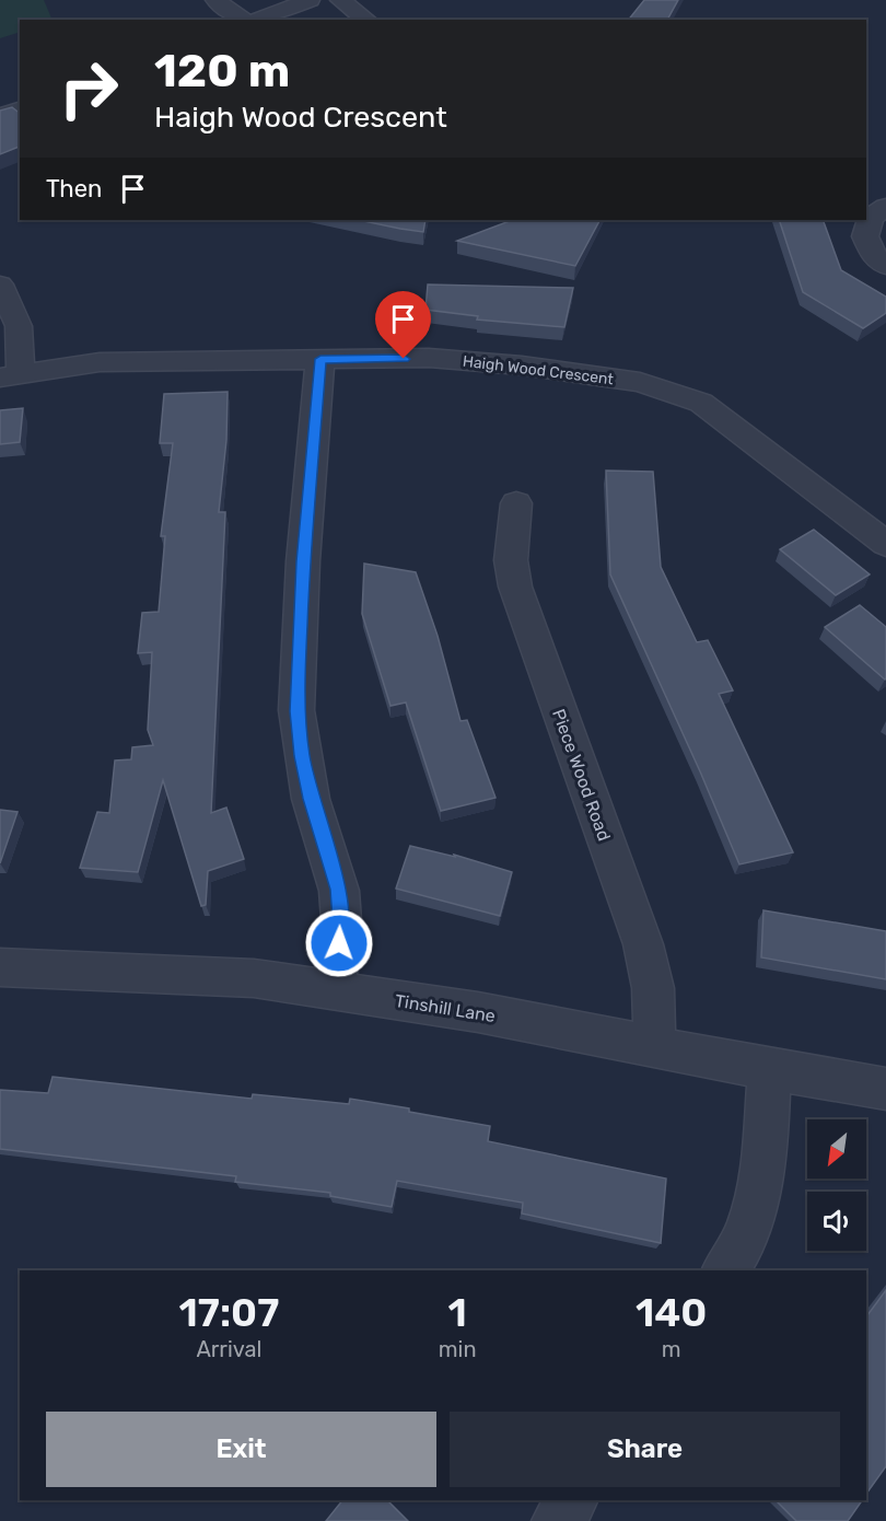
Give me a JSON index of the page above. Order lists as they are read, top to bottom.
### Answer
{
  "streets": {
    "street": ["Haigh Wood Crescent", "Piece Wood Road", "Tinshill Lane"]
  },
  "crossings": [
    ["Piece Wood Road", "Tinshill Lane"]
  ],
  "north": "bottom left",
  "page": {
    "turn": ["120 m", "Haigh Wood Crescent"],
    "then": "Then",
    "eta": [
      "17:07",
      "Arrival",
      "1",
      "min",
      "140",
      "m"
    ],
    "buttons": ["Exit", "Share"]
  }
}
